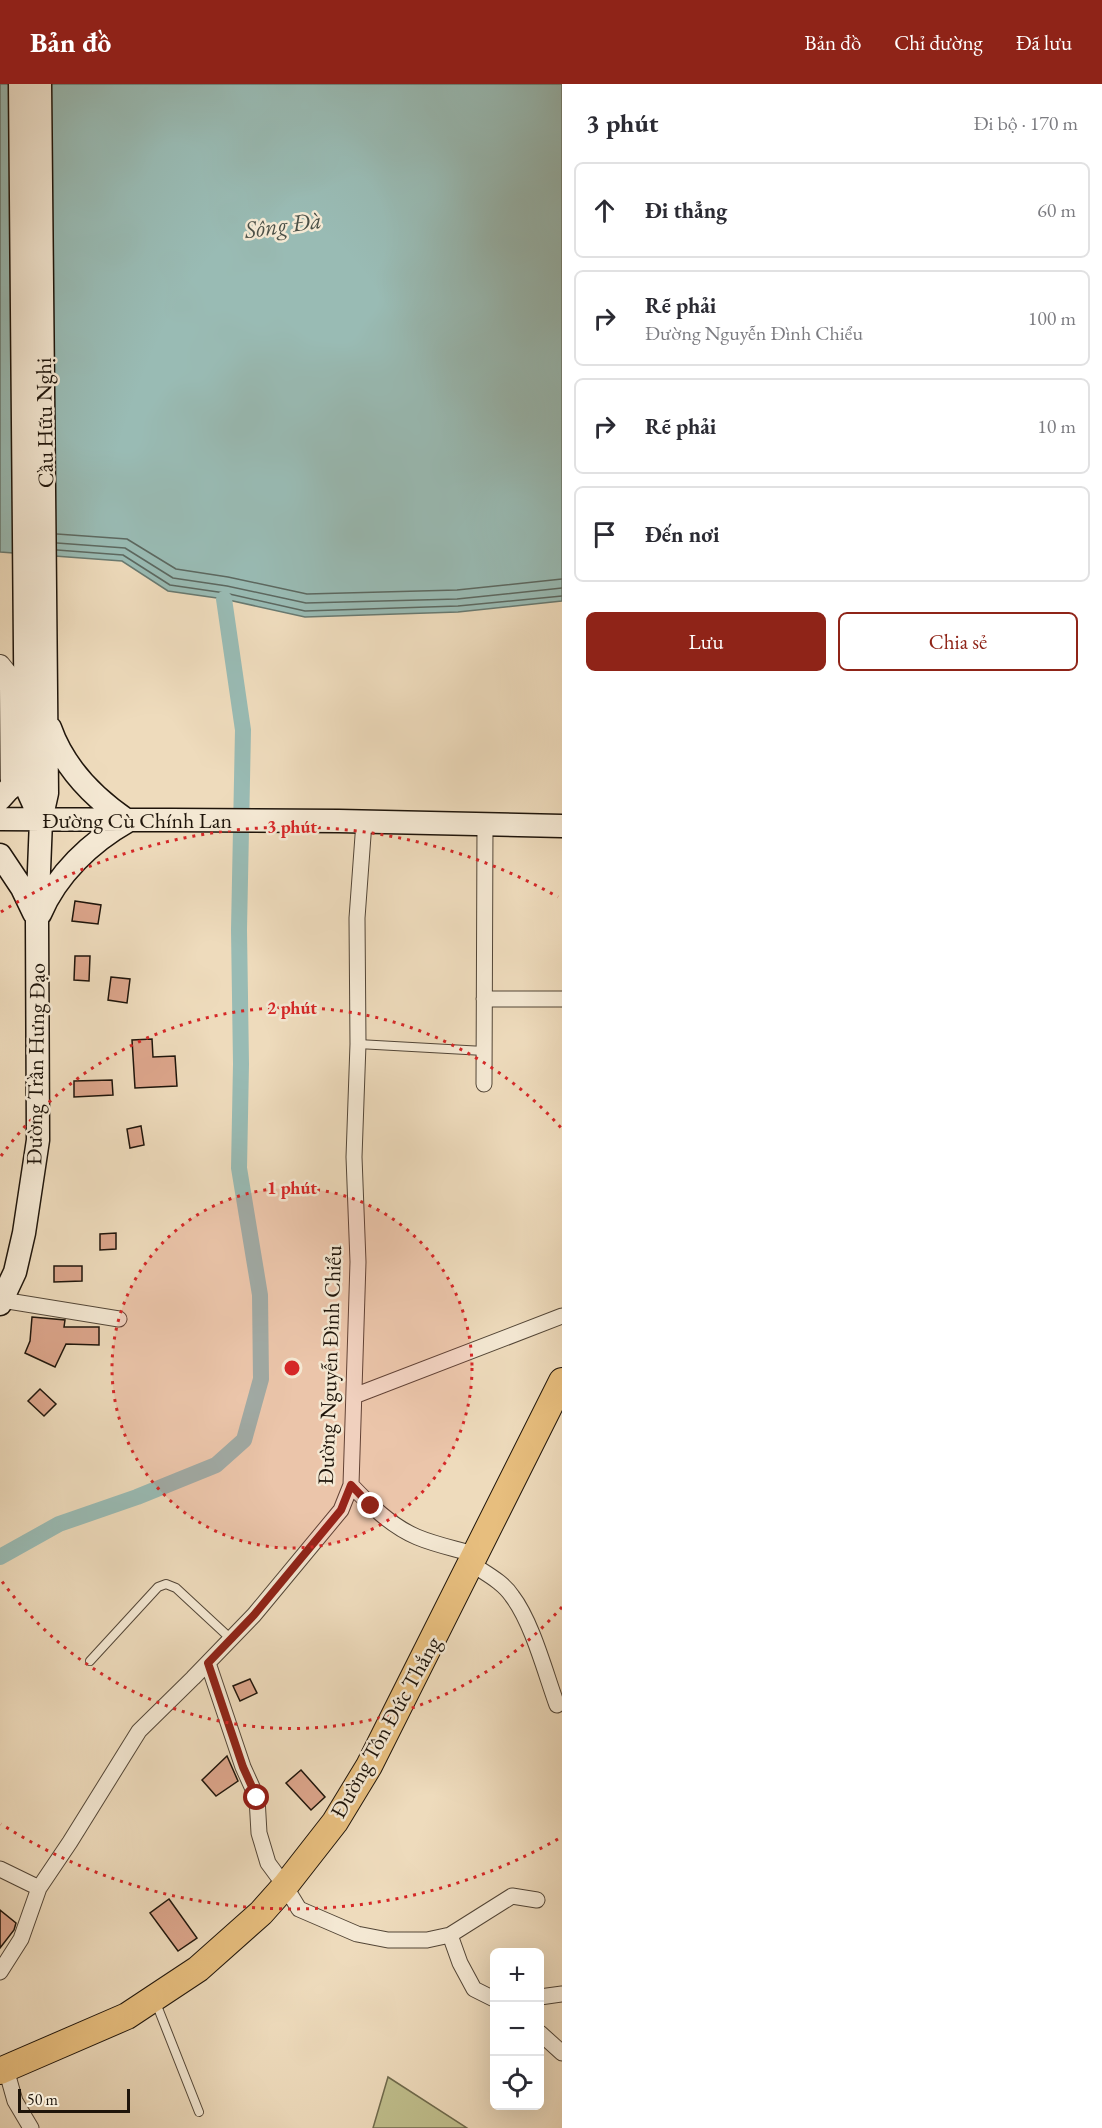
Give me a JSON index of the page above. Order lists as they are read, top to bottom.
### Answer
{
  "streets": {
    "highway": ["Đường Tôn Đức Thắng"],
    "main road": ["Cầu Hữu Nghị", "Đường Cù Chính Lan", "Đường Trần Hưng Đạo"],
    "street": ["Đường Nguyễn Đình Chiểu"]
  },
  "crossings": [
    ["Đường Cù Chính Lan", "Đường Trần Hưng Đạo"],
    ["Đường Cù Chính Lan", "Đường Nguyễn Đình Chiểu"]
  ],
  "water": ["Sông Đà"],
  "scale_bar": "50 m",
  "page": {
    "header": "Bản đồ",
    "nav": ["Bản đồ", "Chỉ đường", "Đã lưu"],
    "heading": ["3 phút", "Đi bộ · 170 m"],
    "list": [
      ["Đi thẳng", "60 m"],
      ["Rẽ phải", "Đường Nguyễn Đình Chiểu", "100 m"],
      ["Rẽ phải", "10 m"],
      "Đến nơi"
    ],
    "buttons": ["Lưu", "Chia sẻ"],
    "map_buttons": ["+", "−"],
    "scale": "50 m"
  },
  "rings": ["3 phút", "2 phút", "1 phút"]
}
